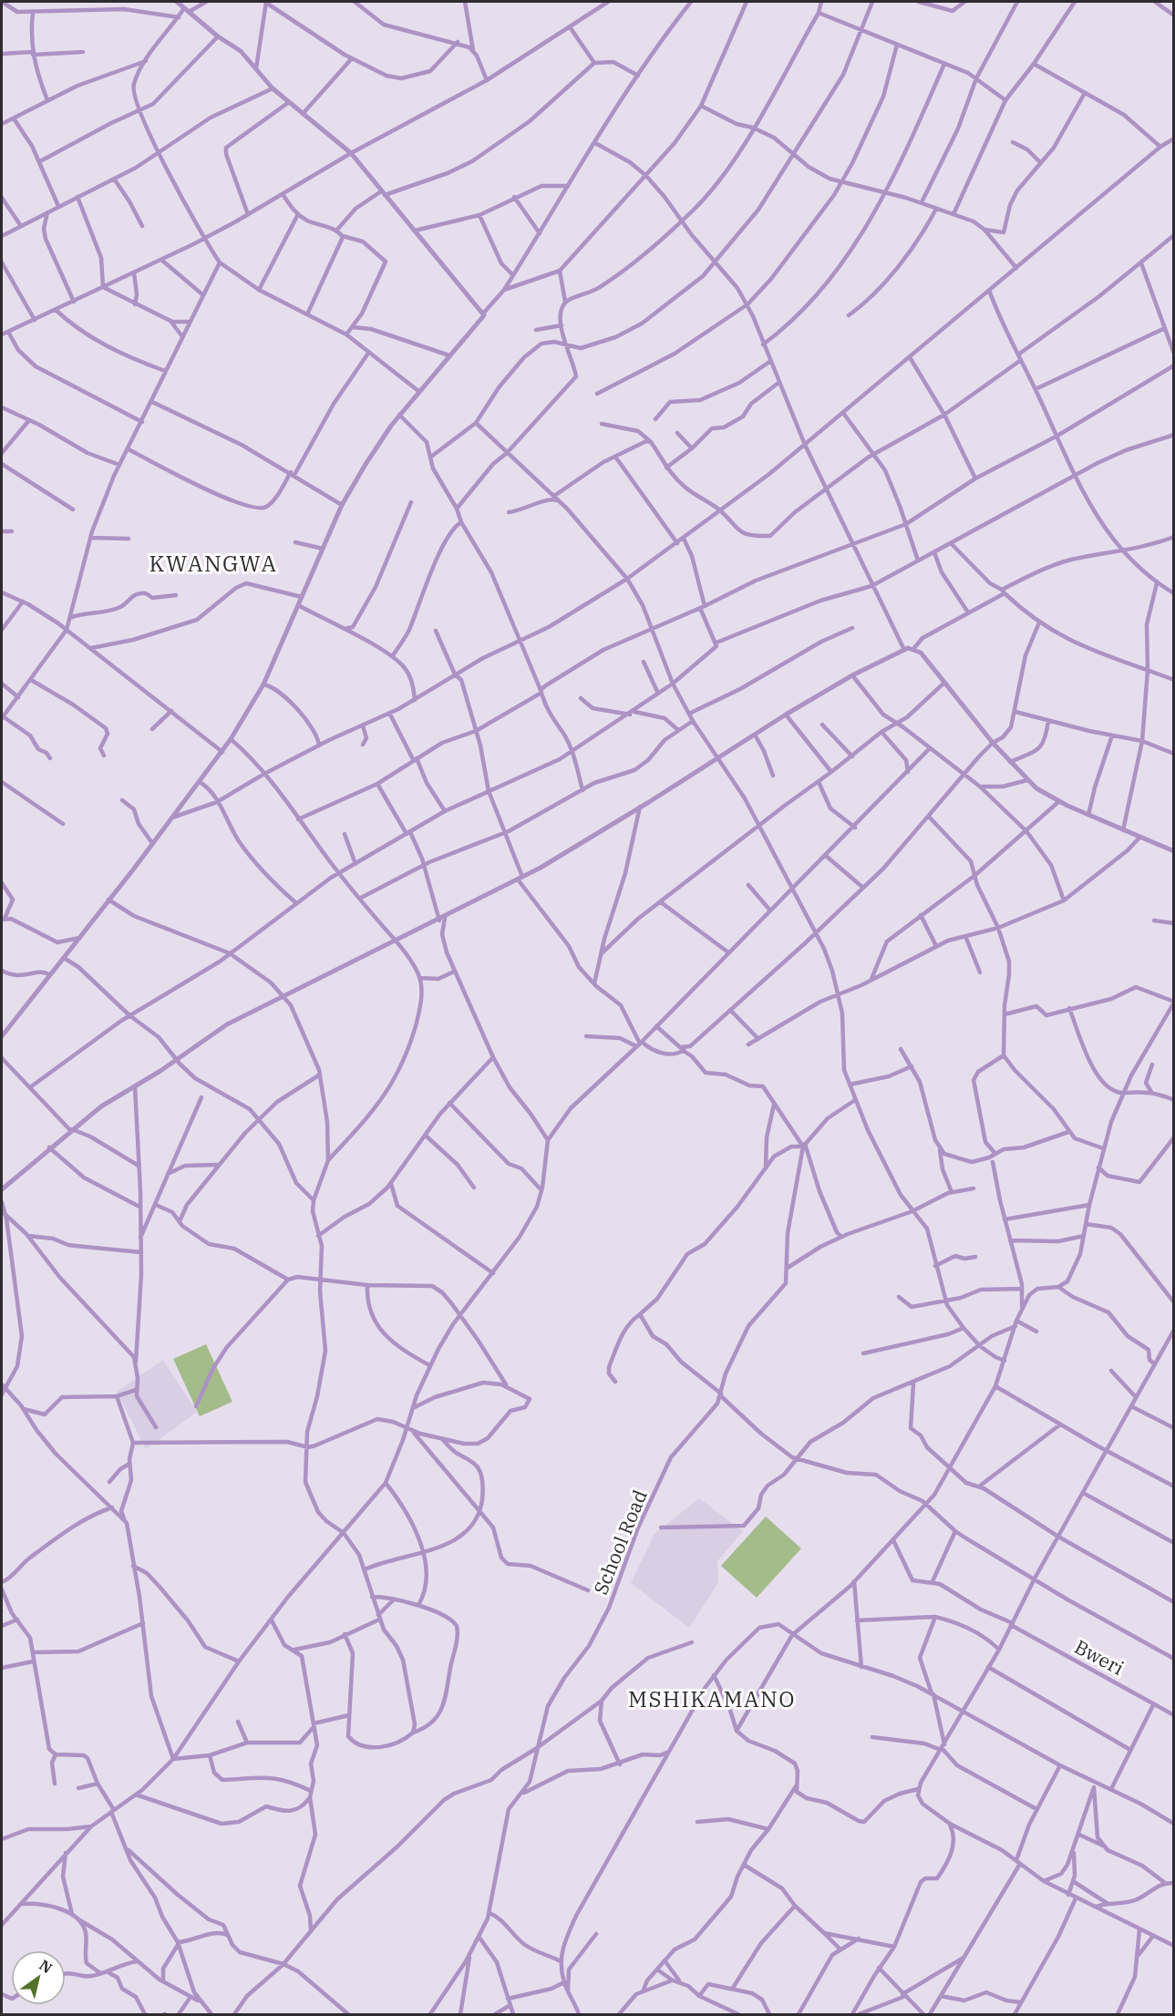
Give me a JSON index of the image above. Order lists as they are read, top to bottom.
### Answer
{
  "streets": {
    "street": ["School Road", "Bweri"]
  },
  "districts": ["KWANGWA", "MSHIKAMANO"],
  "north": "top right"
}
